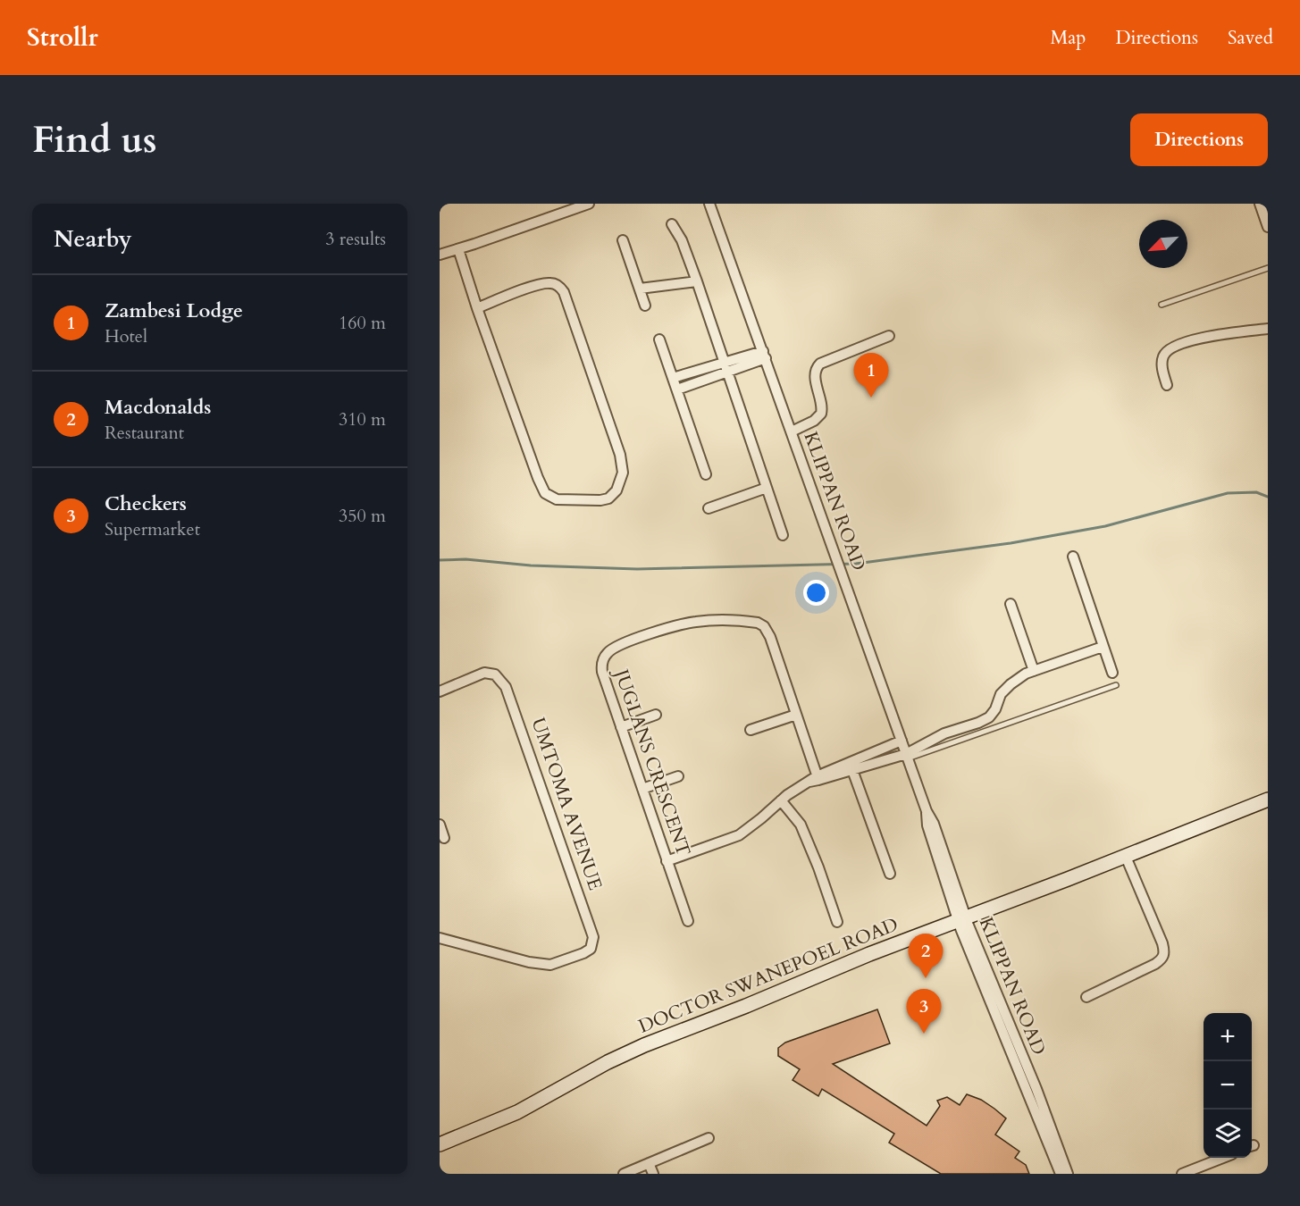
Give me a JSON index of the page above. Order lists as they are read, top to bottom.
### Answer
{
  "streets": {
    "main road": ["DOCTOR SWANEPOEL ROAD"],
    "street": ["KLIPPAN ROAD", "JUGLANS CRESCENT", "UMTOMA AVENUE"]
  },
  "crossings": [
    ["KLIPPAN ROAD", "DOCTOR SWANEPOEL ROAD"]
  ],
  "north": "bottom left",
  "page": {
    "header": "Strollr",
    "nav": ["Map", "Directions", "Saved"],
    "buttons": "Directions",
    "title": "Find us",
    "heading": ["Nearby", "3 results"],
    "list": [
      {
        "mark": "1",
        "name": "Zambesi Lodge",
        "note": "Hotel",
        "value": "160 m"
      },
      {
        "mark": "2",
        "name": "Macdonalds",
        "note": "Restaurant",
        "value": "310 m"
      },
      {
        "mark": "3",
        "name": "Checkers",
        "note": "Supermarket",
        "value": "350 m"
      }
    ],
    "pins": ["1", "2", "3"],
    "map_buttons": ["+", "−"]
  }
}
